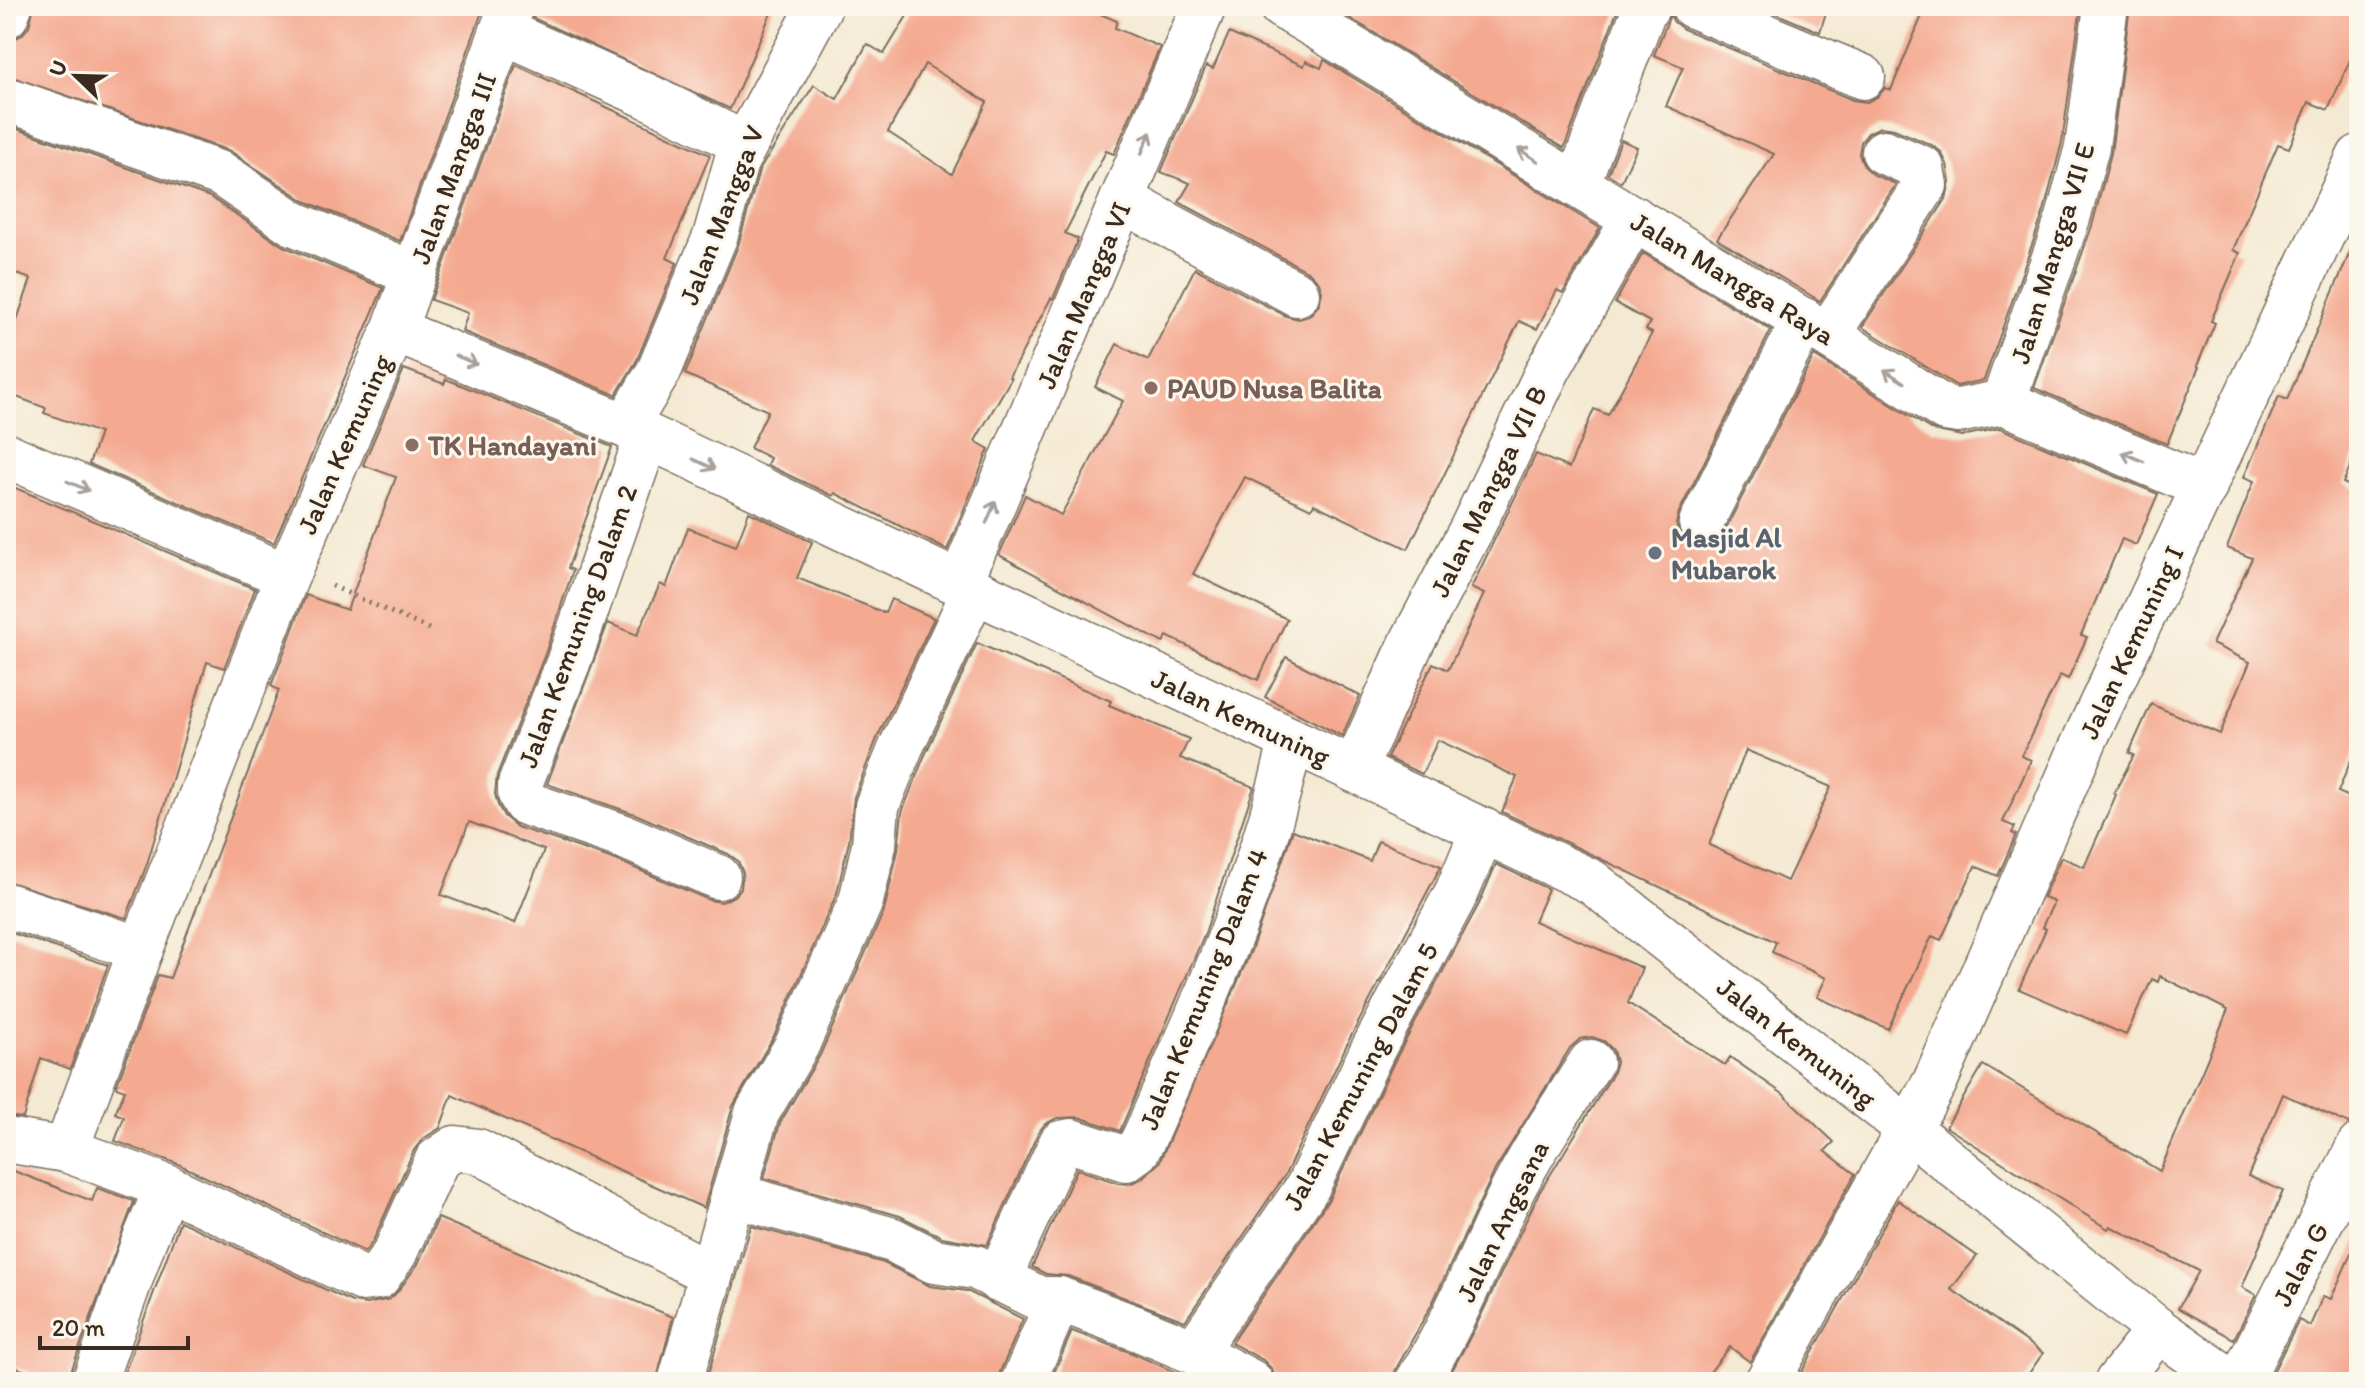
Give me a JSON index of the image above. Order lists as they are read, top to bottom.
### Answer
{
  "streets": {
    "street": [
      "Jalan Mangga III",
      "Jalan Mangga V",
      "Jalan Mangga VII E",
      "Jalan Mangga Raya",
      "Jalan Mangga VI",
      "Jalan Kemuning",
      "Jalan Mangga VII B",
      "Jalan Kemuning Dalam 2",
      "Jalan Kemuning I",
      "Jalan Kemuning Dalam 4",
      "Jalan Kemuning Dalam 5",
      "Jalan Angsana",
      "Jalan G"
    ]
  },
  "crossings": [
    ["Jalan Mangga III", "Jalan Kemuning"],
    ["Jalan Mangga V", "Jalan Kemuning"],
    ["Jalan Mangga V", "Jalan Kemuning Dalam 2"],
    ["Jalan Mangga VII E", "Jalan Mangga Raya"],
    ["Jalan Mangga Raya", "Jalan Mangga VII B"],
    ["Jalan Mangga VI", "Jalan Kemuning"],
    ["Jalan Kemuning", "Jalan Mangga VII B"],
    ["Jalan Kemuning", "Jalan Kemuning Dalam 2"],
    ["Jalan Kemuning", "Jalan Kemuning I"],
    ["Jalan Kemuning", "Jalan Kemuning Dalam 4"],
    ["Jalan Kemuning", "Jalan Kemuning Dalam 5"]
  ],
  "one_way": ["Jalan Mangga Raya", "Jalan Mangga VI"],
  "places": ["PAUD Nusa Balita", "TK Handayani", "Masjid Al Mubarok"],
  "scale_bar": "20 m",
  "north": "top left"
}
